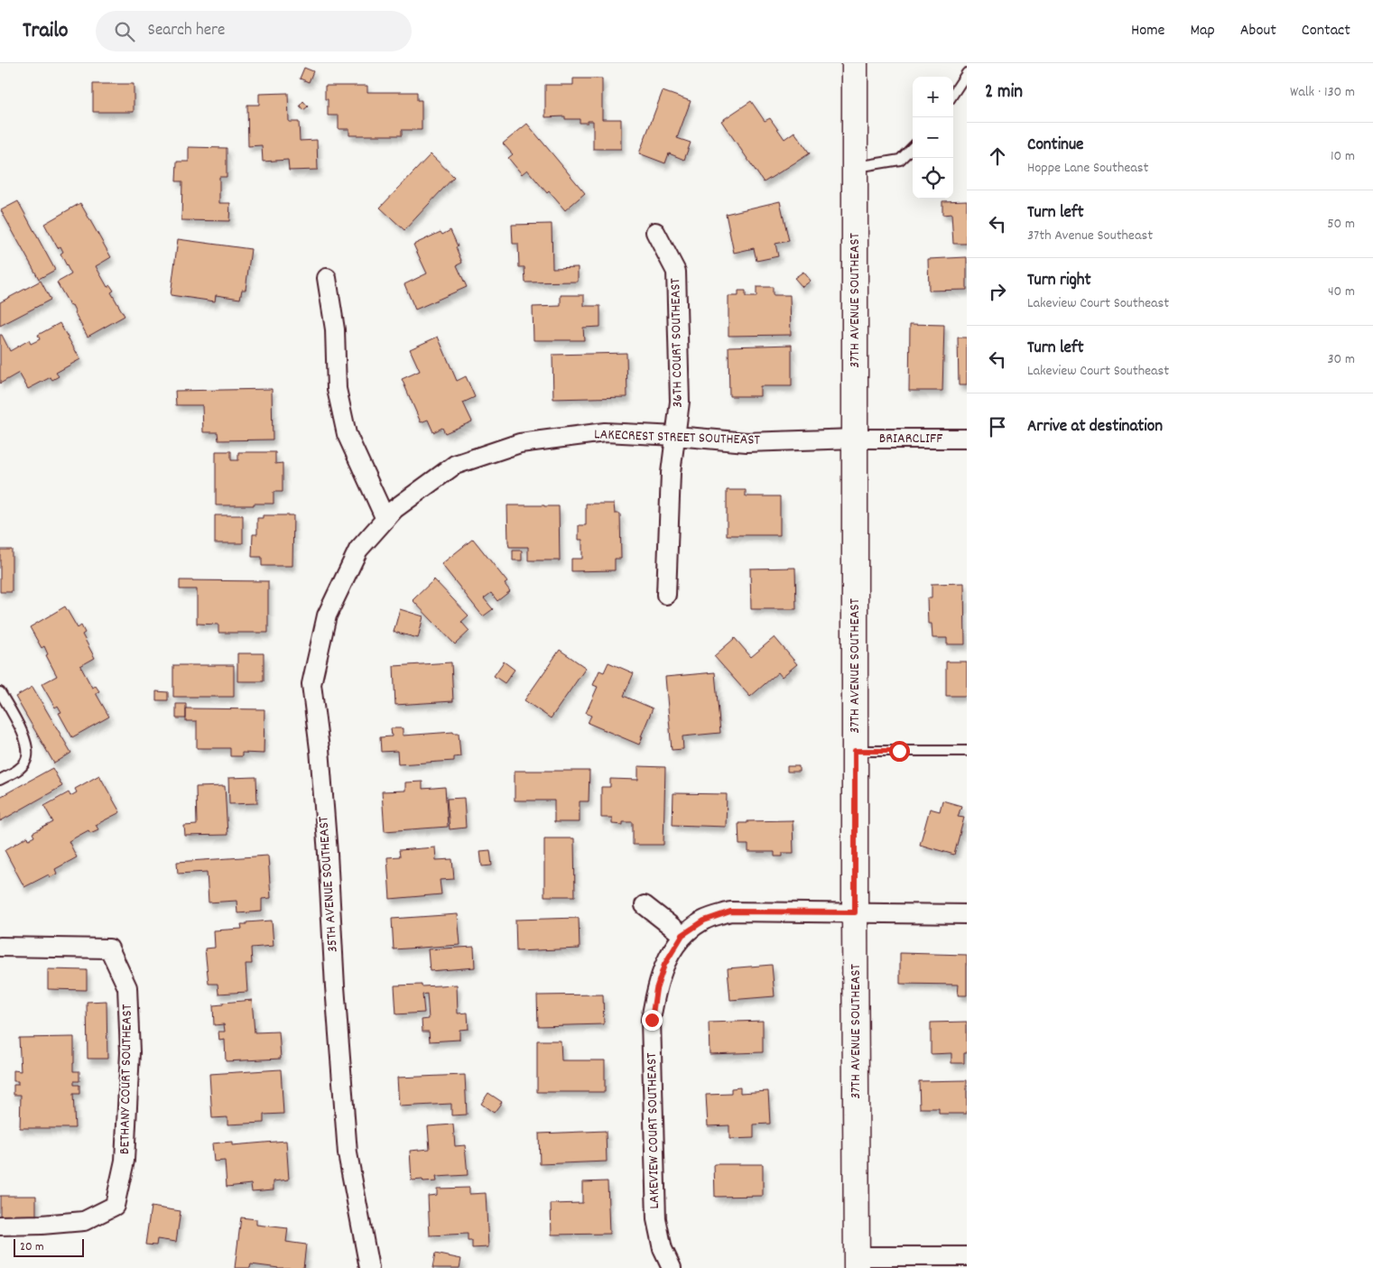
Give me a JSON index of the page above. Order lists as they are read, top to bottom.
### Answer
{
  "streets": {
    "street": [
      "37TH AVENUE SOUTHEAST",
      "36TH COURT SOUTHEAST",
      "LAKECREST STREET SOUTHEAST",
      "BRIARCLIFF",
      "35TH AVENUE SOUTHEAST",
      "BETHANY COURT SOUTHEAST",
      "LAKEVIEW COURT SOUTHEAST"
    ]
  },
  "crossings": [
    ["37TH AVENUE SOUTHEAST", "LAKECREST STREET SOUTHEAST"],
    ["37TH AVENUE SOUTHEAST", "BRIARCLIFF"],
    ["37TH AVENUE SOUTHEAST", "LAKEVIEW COURT SOUTHEAST"],
    ["36TH COURT SOUTHEAST", "LAKECREST STREET SOUTHEAST"],
    ["LAKECREST STREET SOUTHEAST", "BRIARCLIFF"],
    ["LAKECREST STREET SOUTHEAST", "35TH AVENUE SOUTHEAST"]
  ],
  "scale_bar": "20 m",
  "page": {
    "header": "Trailo",
    "search": "Search here",
    "nav": [
      "Home",
      "Map",
      "About",
      "Contact"
    ],
    "heading": ["2 min", "Walk · 130 m"],
    "map_buttons": ["+", "−"],
    "list": [
      ["Continue", "Hoppe Lane Southeast", "10 m"],
      ["Turn left", "37th Avenue Southeast", "50 m"],
      ["Turn right", "Lakeview Court Southeast", "40 m"],
      ["Turn left", "Lakeview Court Southeast", "30 m"],
      "Arrive at destination"
    ],
    "scale": "20 m"
  }
}
